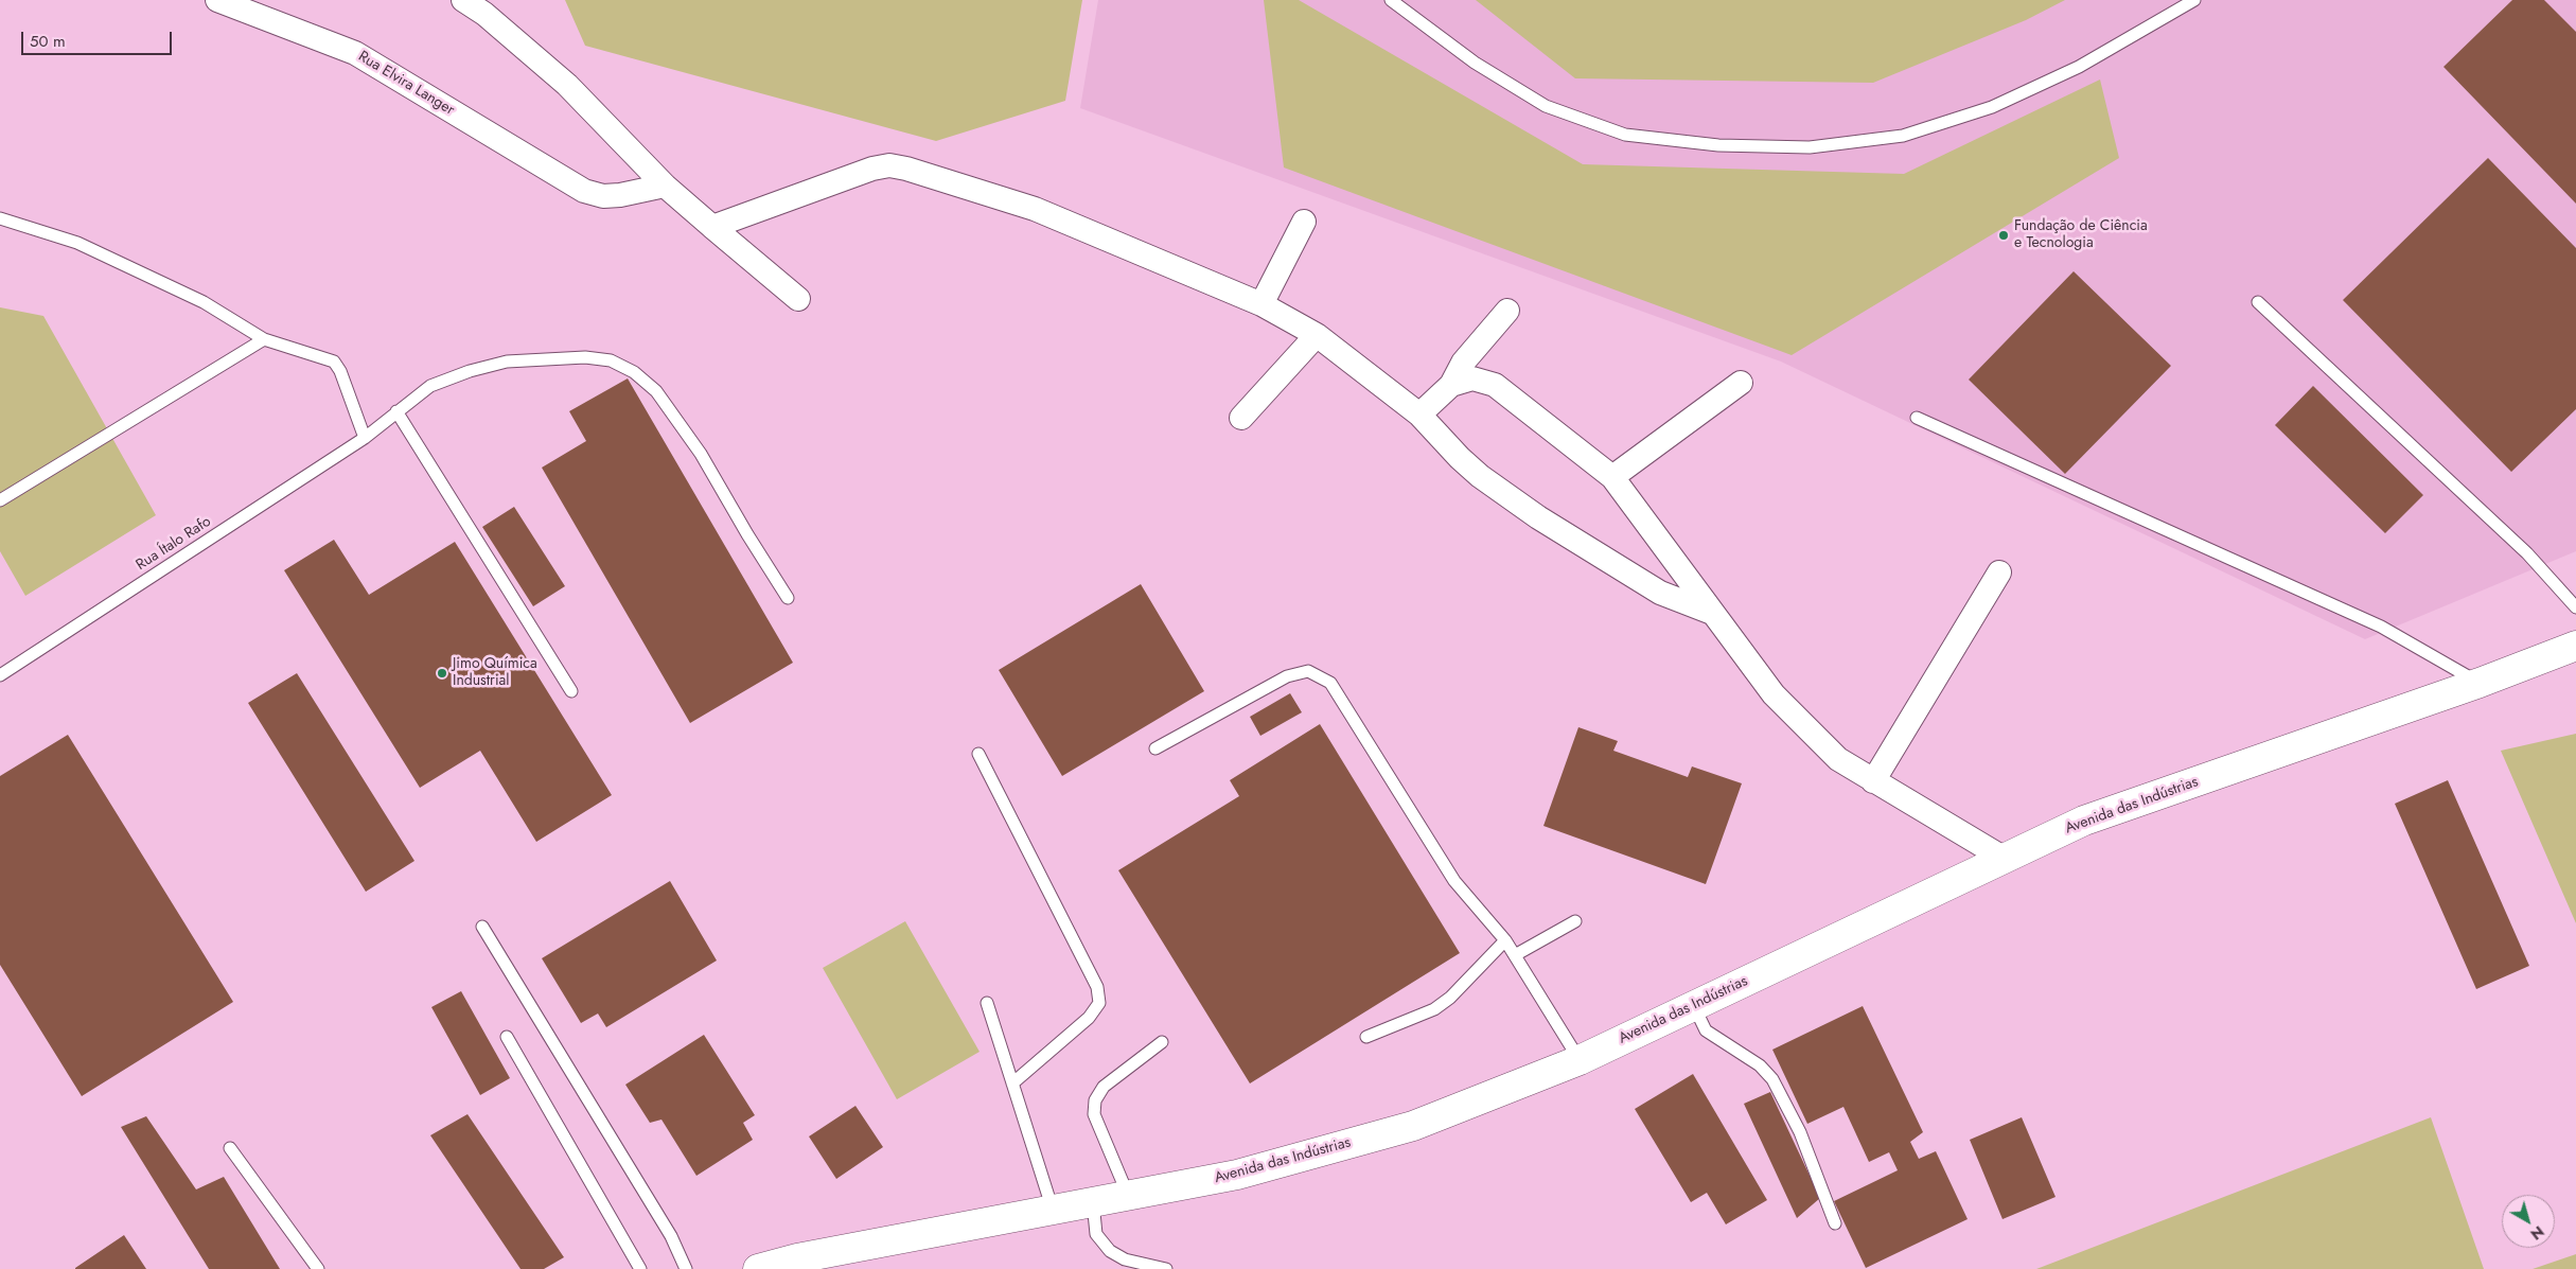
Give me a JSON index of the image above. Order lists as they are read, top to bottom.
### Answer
{
  "streets": {
    "main road": ["Avenida das Indústrias"],
    "street": ["Rua Elvira Langer"],
    "lane": ["Rua Ítalo Rafo"]
  },
  "places": ["Fundação de Ciência e Tecnologia", "Jimo Química Industrial"],
  "scale_bar": "50 m",
  "north": "bottom right"
}
